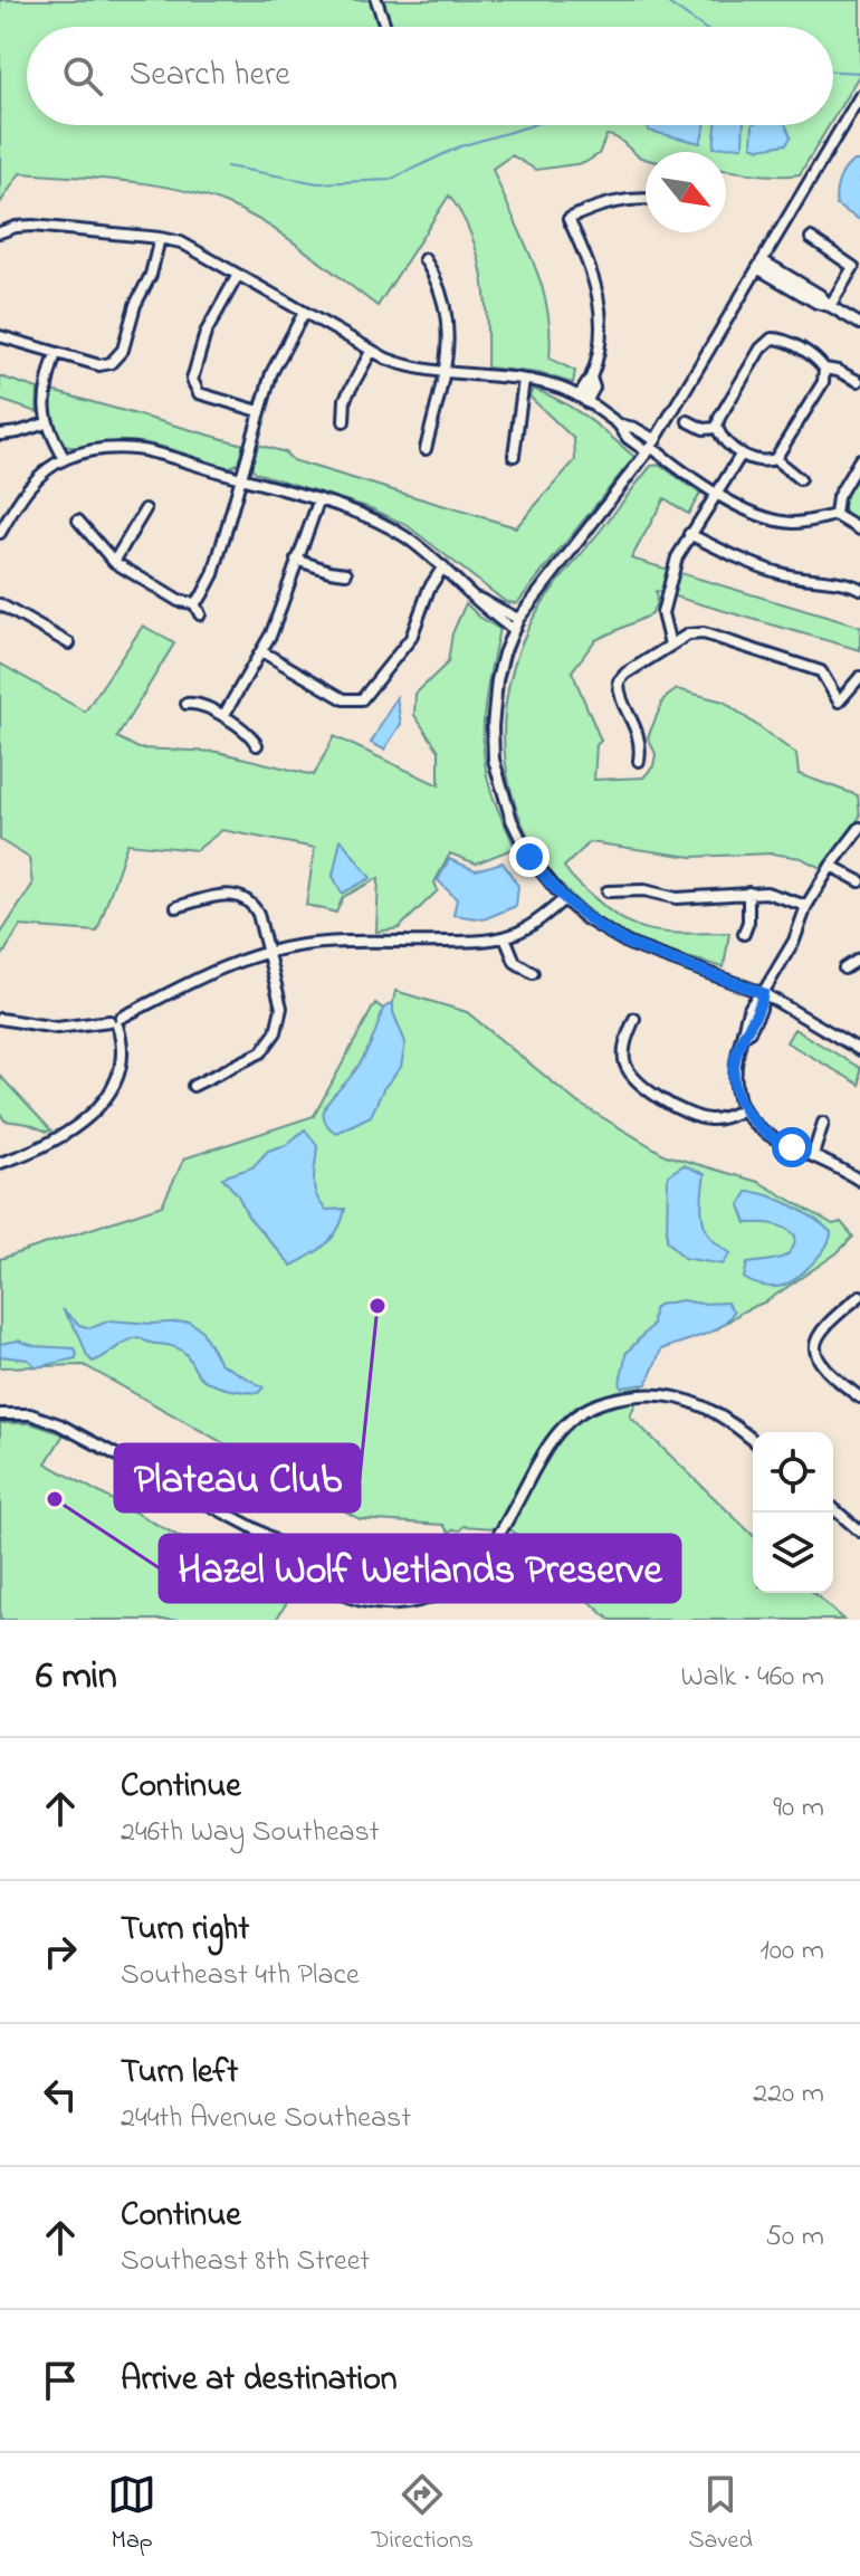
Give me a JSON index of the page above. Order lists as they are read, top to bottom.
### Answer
{
  "places": ["Plateau Club", "Hazel Wolf Wetlands Preserve"],
  "north": "bottom right",
  "page": {
    "search": "Search here",
    "heading": ["6 min", "Walk · 460 m"],
    "list": [
      ["Continue", "246th Way Southeast", "90 m"],
      ["Turn right", "Southeast 4th Place", "100 m"],
      ["Turn left", "244th Avenue Southeast", "220 m"],
      ["Continue", "Southeast 8th Street", "50 m"],
      "Arrive at destination"
    ],
    "nav": ["Map", "Directions", "Saved"]
  }
}
